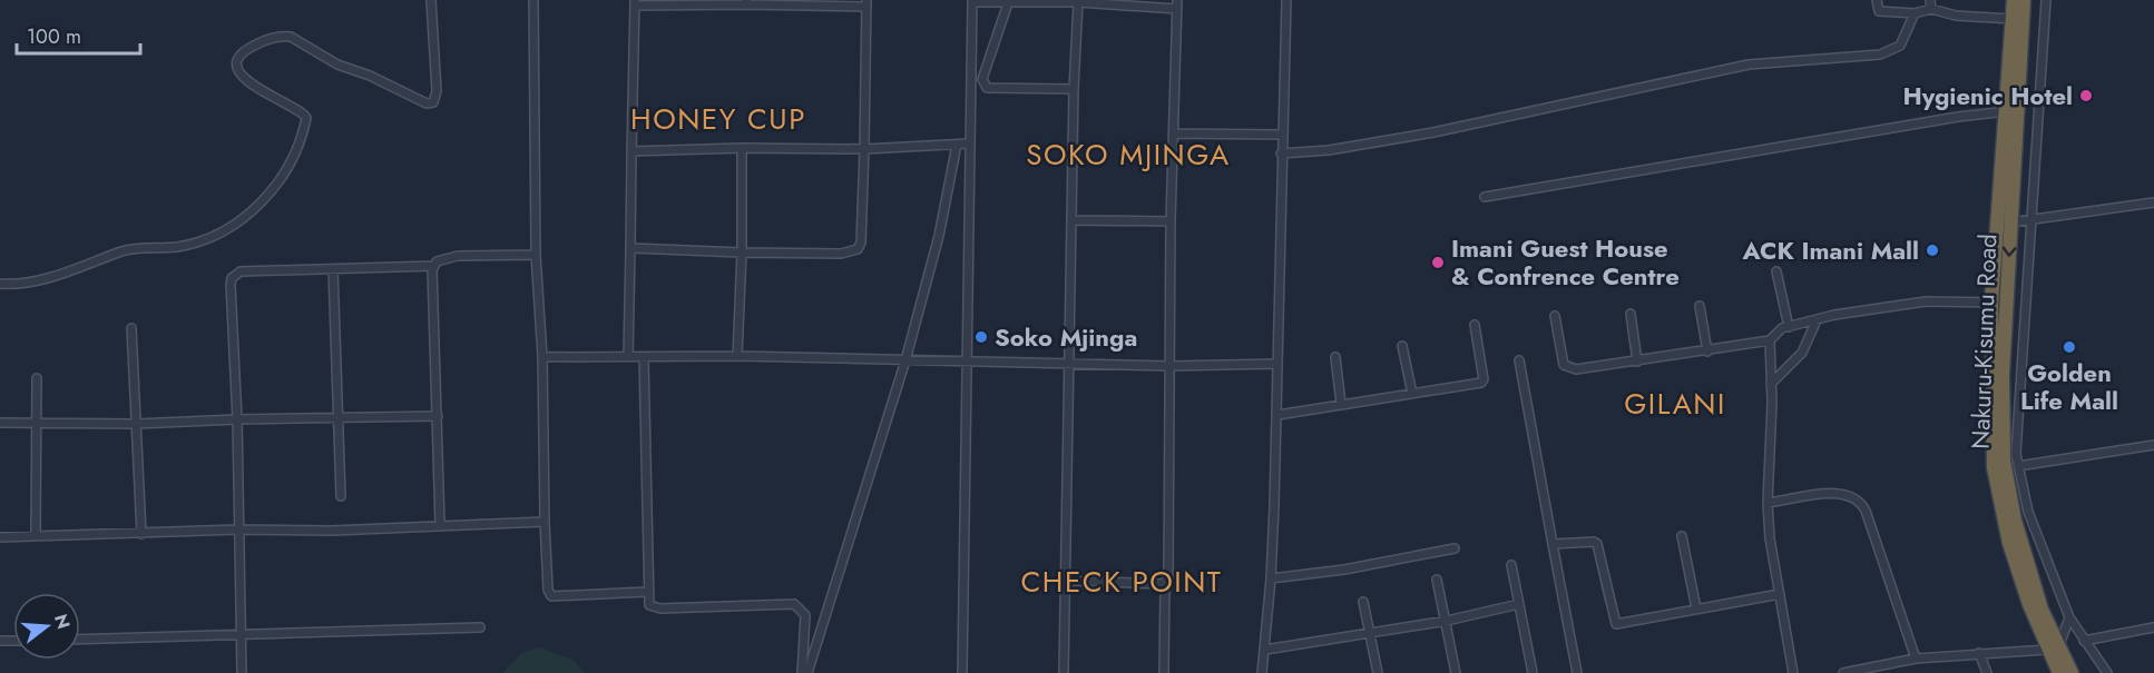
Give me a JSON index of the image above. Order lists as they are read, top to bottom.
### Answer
{
  "streets": {
    "highway": ["Nakuru-Kisumu Road"]
  },
  "districts": [
    "HONEY CUP",
    "SOKO MJINGA",
    "GILANI",
    "CHECK POINT"
  ],
  "places": [
    "Hygienic Hotel",
    "ACK Imani Mall",
    "Imani Guest House & Confrence Centre",
    "Soko Mjinga",
    "Golden Life Mall"
  ],
  "scale_bar": "100 m",
  "north": "right"
}
